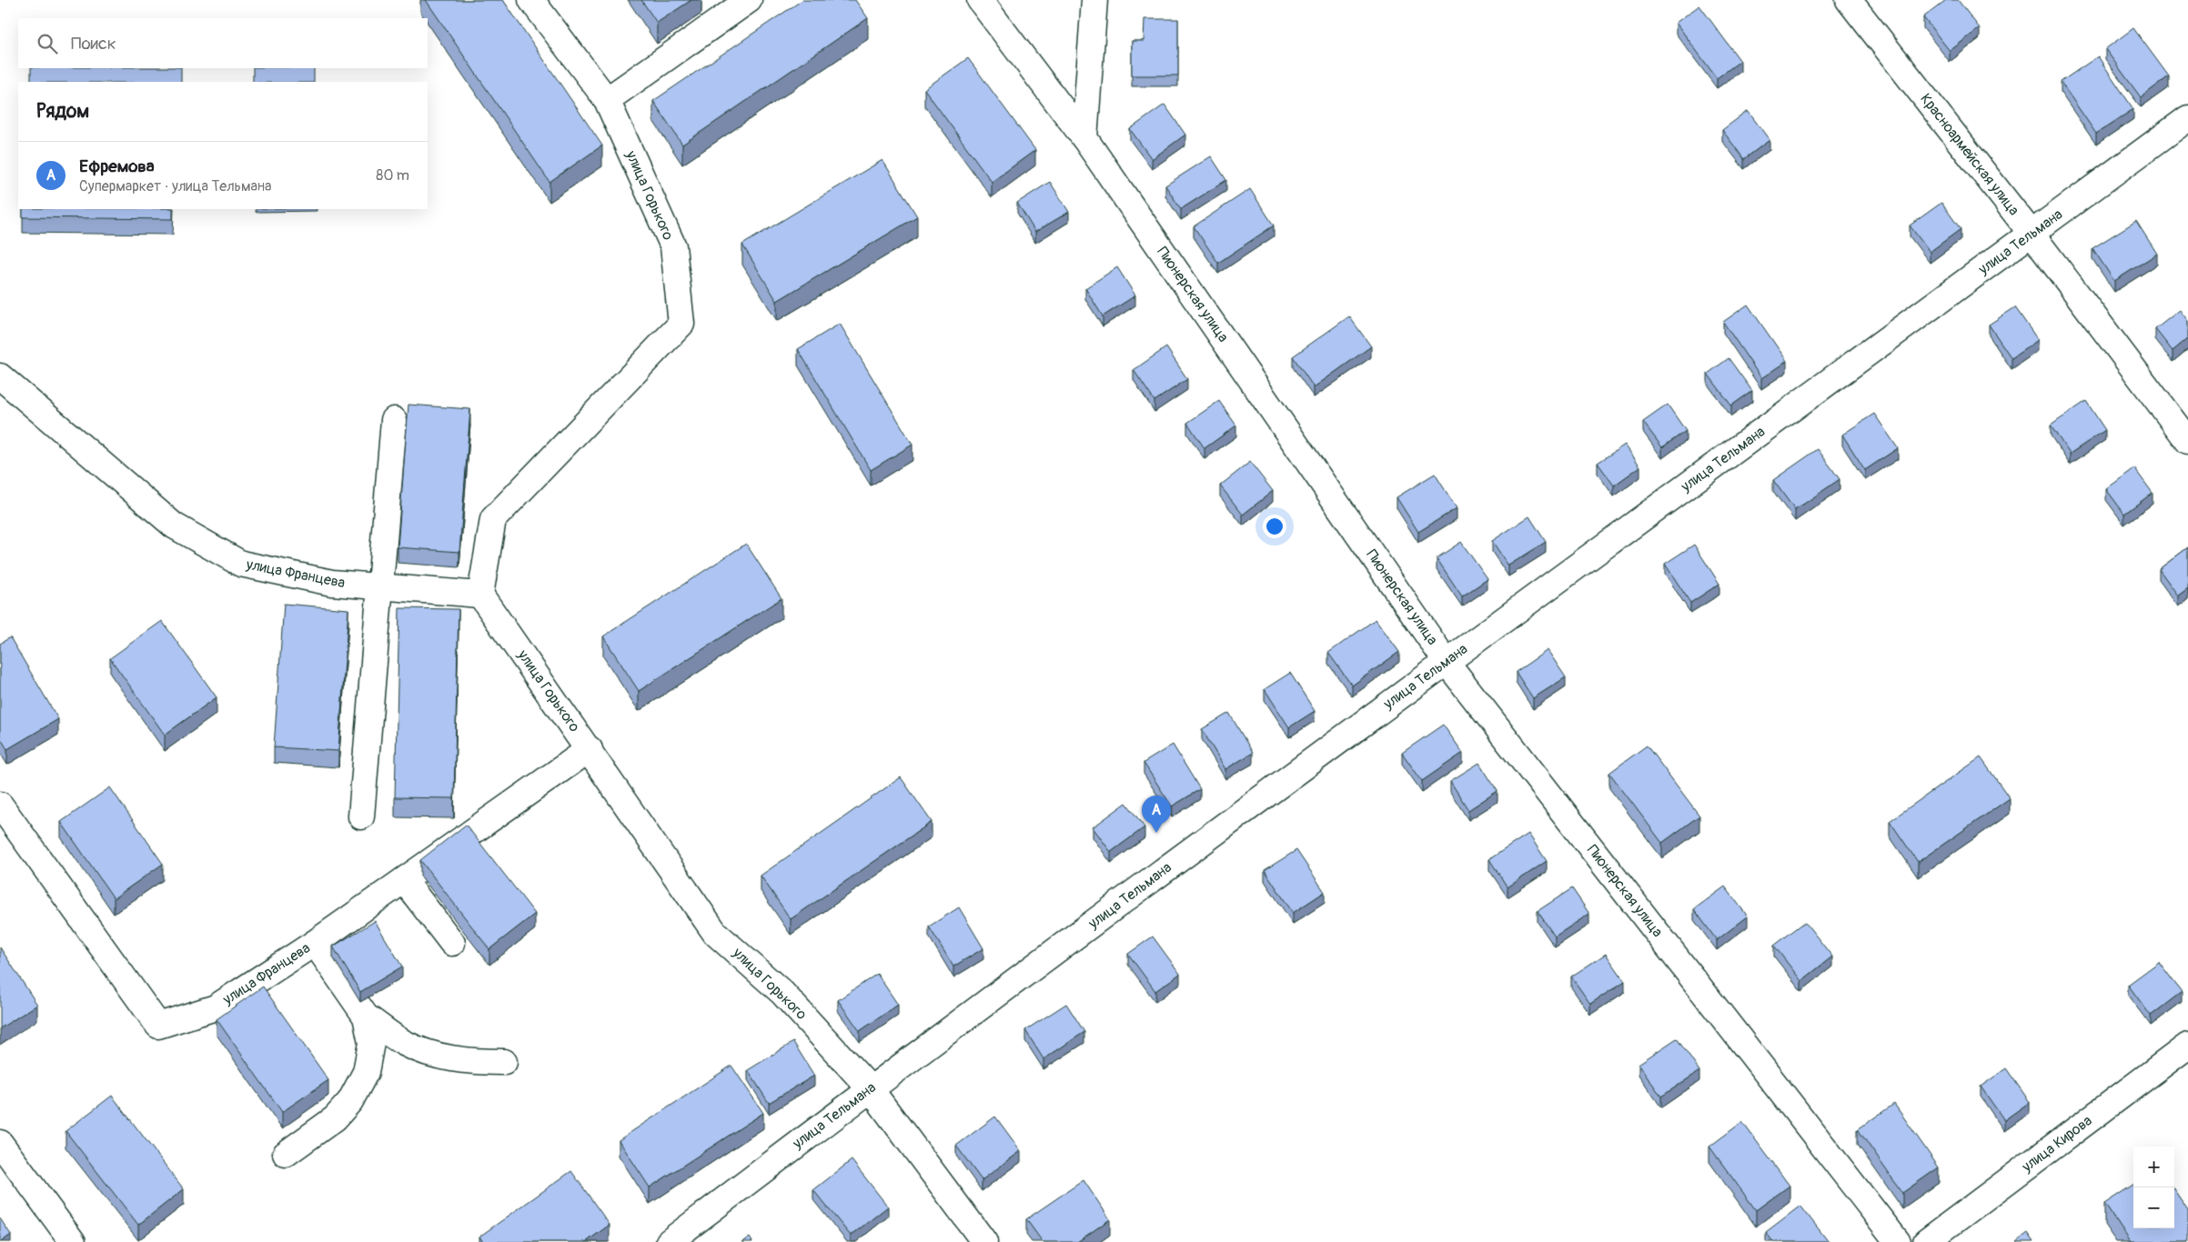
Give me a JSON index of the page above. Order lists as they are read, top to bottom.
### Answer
{
  "streets": {
    "street": [
      "Красноармейская улица",
      "улица Горького",
      "улица Тельмана",
      "Пионерская улица",
      "улица Францева",
      "улица Кирова"
    ]
  },
  "crossings": [
    ["Красноармейская улица", "улица Тельмана"],
    ["улица Горького", "улица Тельмана"],
    ["улица Горького", "улица Францева"],
    ["улица Тельмана", "Пионерская улица"]
  ],
  "page": {
    "search": "Поиск",
    "heading": "Рядом",
    "list": [
      {
        "mark": "A",
        "name": "Ефремова",
        "note": "Супермаркет · улица Тельмана",
        "value": "80 m"
      }
    ],
    "pins": "A",
    "map_buttons": ["+", "−"]
  }
}
